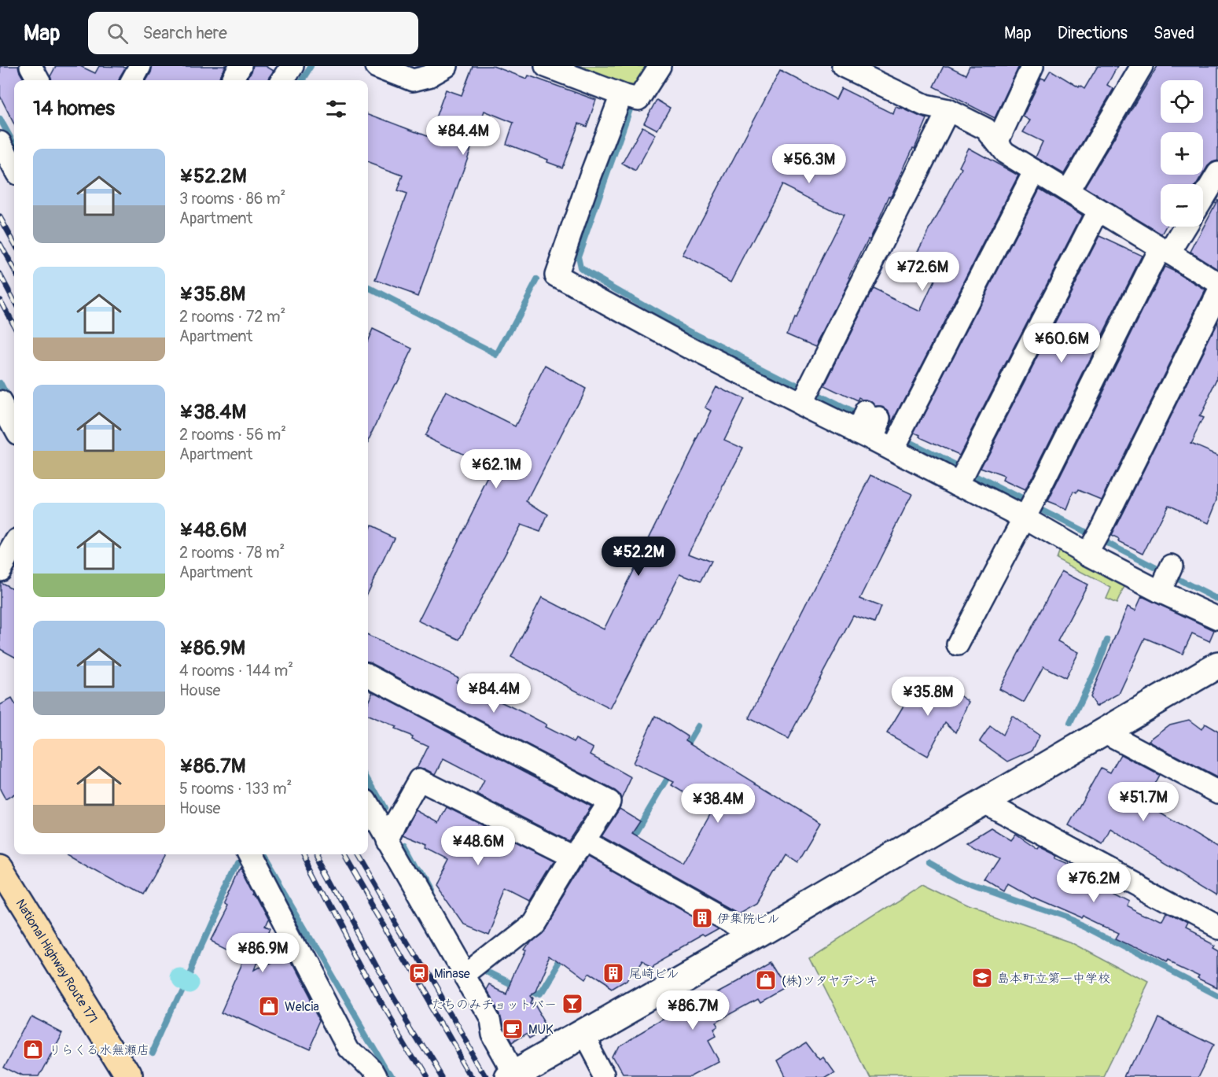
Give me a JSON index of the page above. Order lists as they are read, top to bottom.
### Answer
{
  "streets": {
    "highway": ["National Highway Route 171"]
  },
  "places": {
    "building": ["伊集院ビル", "尾崎ビル"],
    "station": ["Minase"],
    "school or university": ["島本町立第一中学校"],
    "shop": ["(株)ツタヤデンキ", "Welcia", "りらくる水無瀬店"],
    "bar": ["たちのみチョットバー"],
    "cafe": ["MUK"]
  },
  "page": {
    "header": "Map",
    "search": "Search here",
    "nav": ["Map", "Directions", "Saved"],
    "map_buttons": ["+", "−"],
    "heading": "14 homes",
    "price": [
      "¥84.4M",
      "¥56.3M",
      "¥72.6M",
      "¥60.6M",
      "¥62.1M",
      "¥52.2M",
      "¥84.4M",
      "¥35.8M",
      "¥51.7M",
      "¥38.4M",
      "¥48.6M",
      "¥76.2M",
      "¥86.9M",
      "¥86.7M"
    ],
    "list": [
      {
        "name": "¥52.2M",
        "note": "3 rooms · 86 m² · Apartment"
      },
      {
        "name": "¥35.8M",
        "note": "2 rooms · 72 m² · Apartment"
      },
      {
        "name": "¥38.4M",
        "note": "2 rooms · 56 m² · Apartment"
      },
      {
        "name": "¥48.6M",
        "note": "2 rooms · 78 m² · Apartment"
      },
      {
        "name": "¥86.9M",
        "note": "4 rooms · 144 m² · House"
      },
      {
        "name": "¥86.7M",
        "note": "5 rooms · 133 m² · House"
      }
    ]
  }
}
